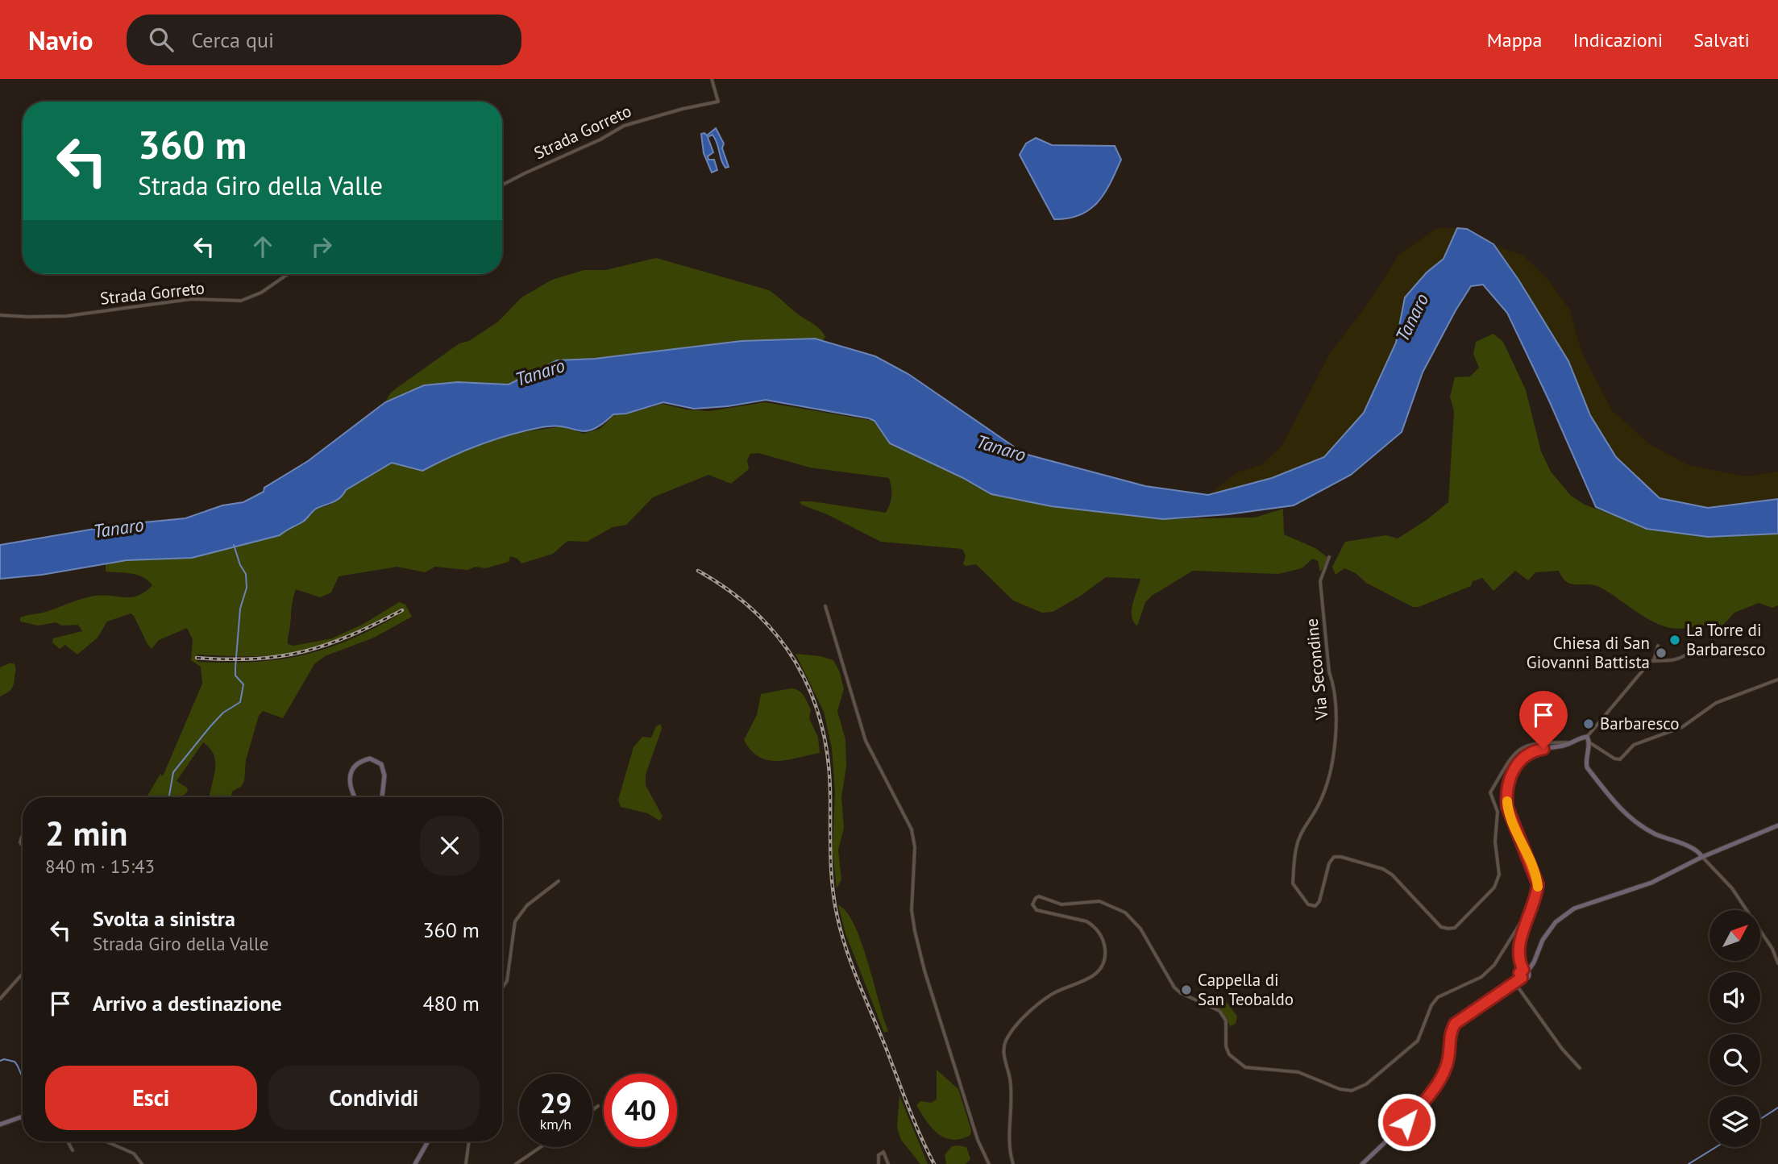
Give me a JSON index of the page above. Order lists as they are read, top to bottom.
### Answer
{
  "streets": {
    "street": ["Strada Gorreto", "Via Secondine"]
  },
  "water": ["Tanaro"],
  "places": [
    "La Torre di Barbaresco",
    "Chiesa di San Giovanni Battista",
    "Barbaresco",
    "Cappella di San Teobaldo"
  ],
  "north": "top right",
  "page": {
    "header": "Navio",
    "search": "Cerca qui",
    "nav": ["Mappa", "Indicazioni", "Salvati"],
    "turn": ["360 m", "Strada Giro della Valle"],
    "heading": ["2 min", "840 m · 15:43"],
    "list": [
      {
        "name": "Svolta a sinistra",
        "note": "Strada Giro della Valle",
        "value": "360 m"
      },
      {
        "name": "Arrivo a destinazione",
        "value": "480 m"
      }
    ],
    "buttons": ["Esci", "Condividi"],
    "speed": "29 km/h",
    "limit": "40"
  }
}
